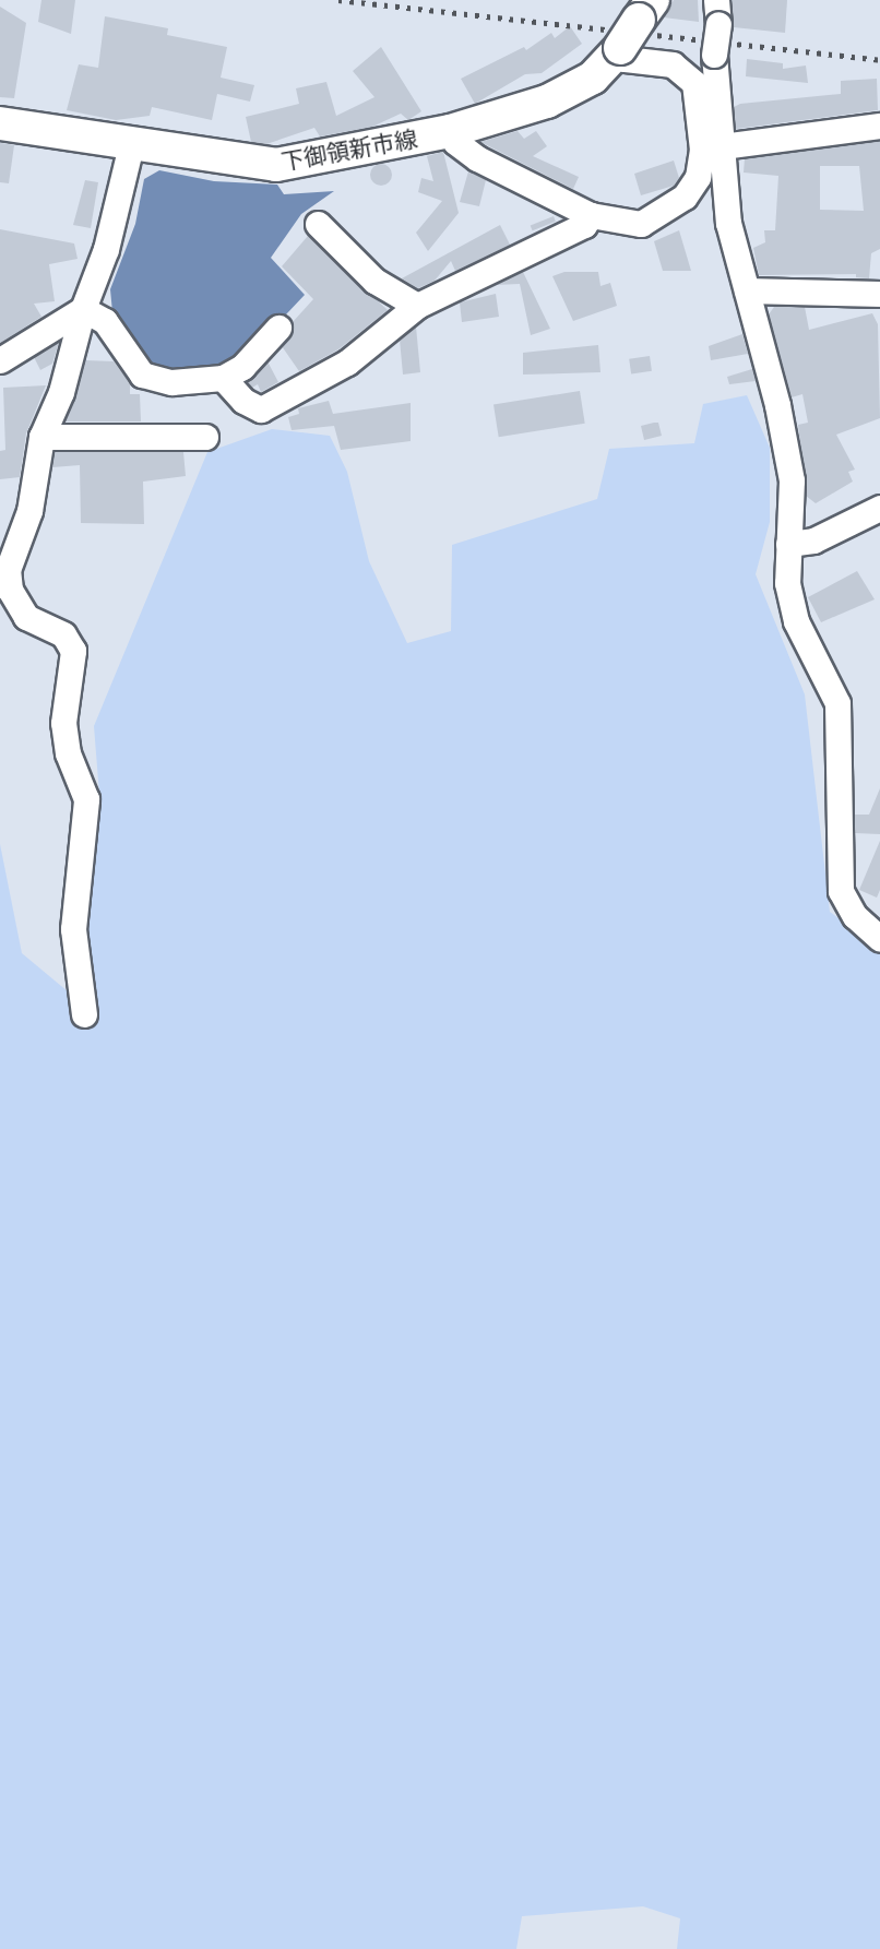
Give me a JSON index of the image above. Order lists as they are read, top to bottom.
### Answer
{
  "streets": {
    "main road": ["下御領新市線"]
  }
}
